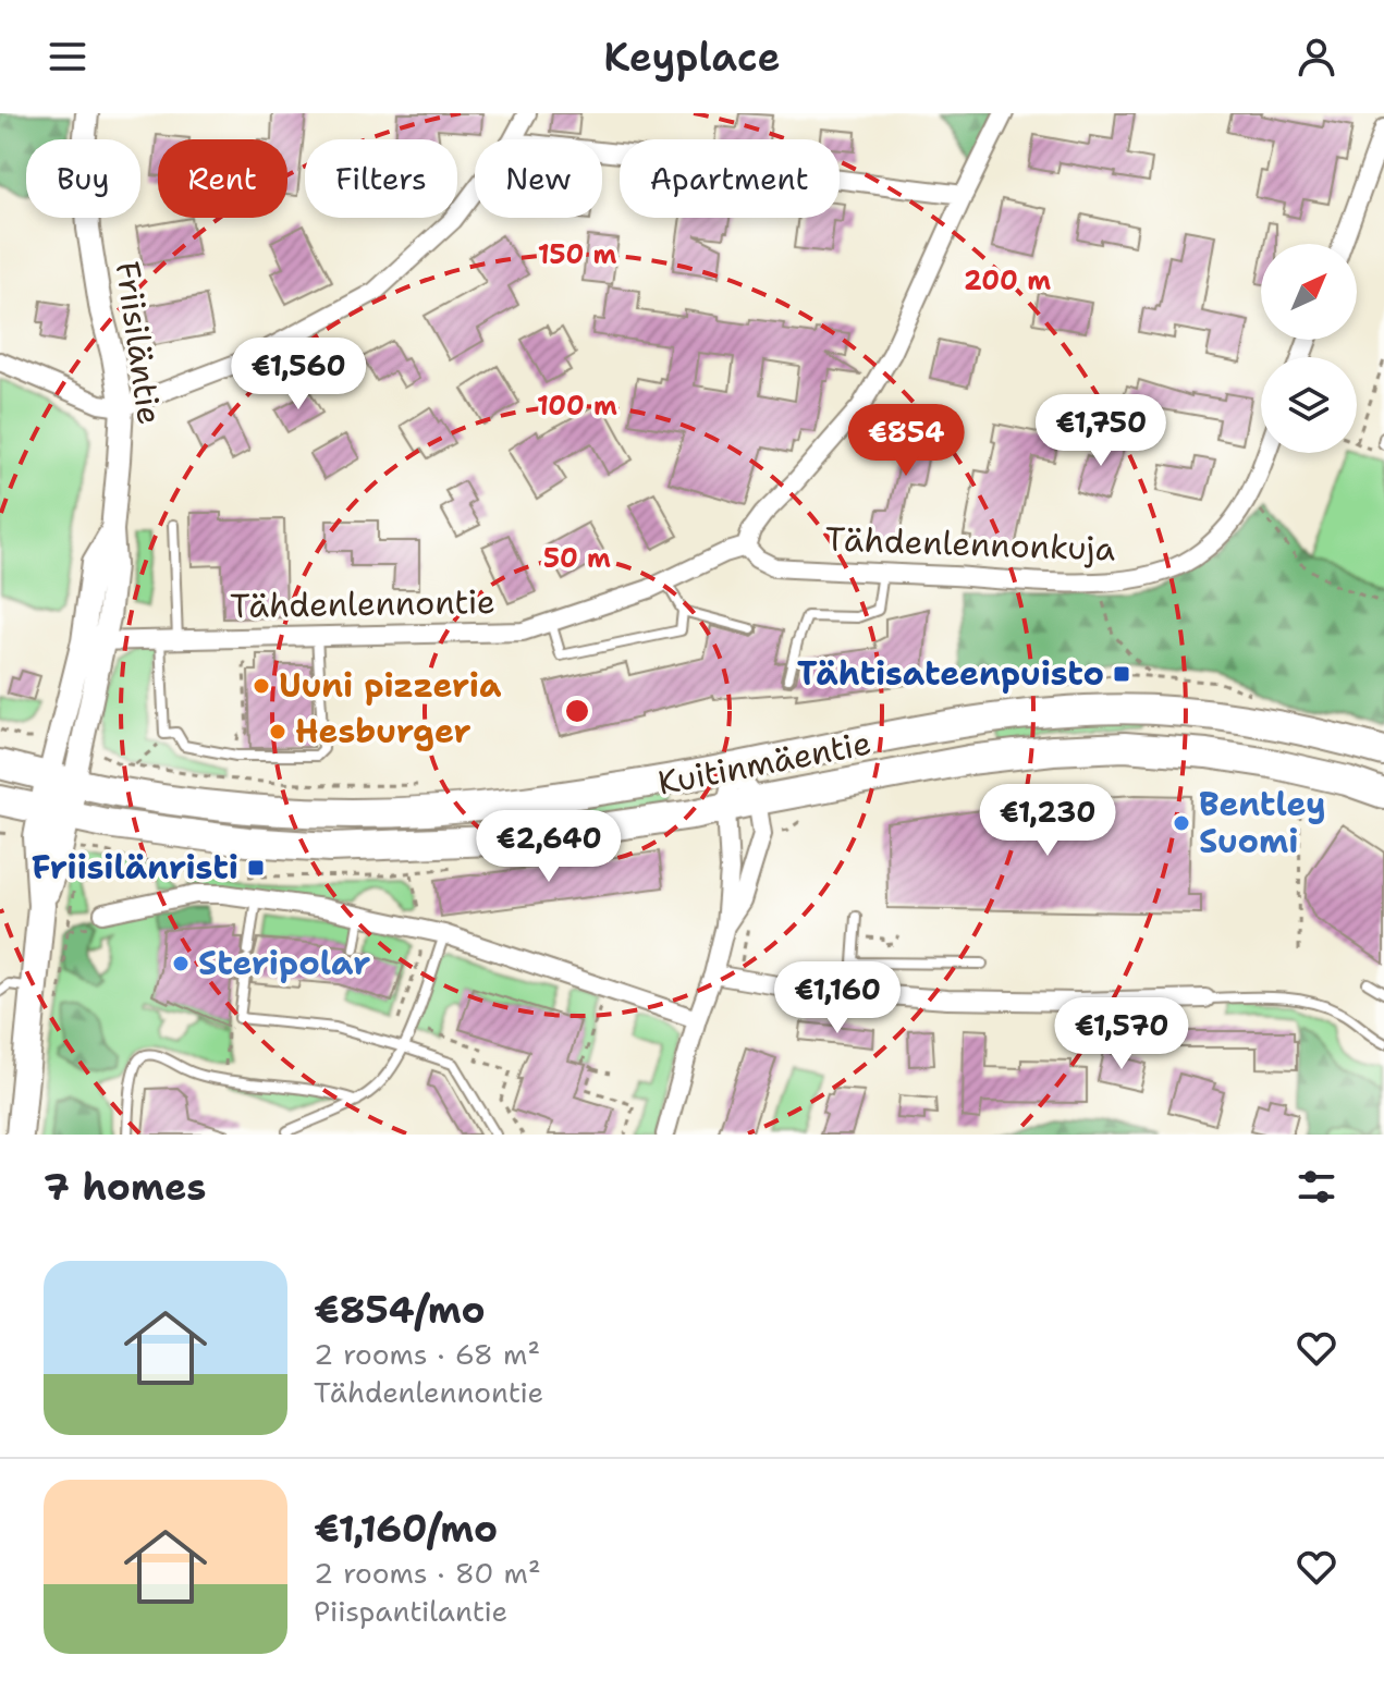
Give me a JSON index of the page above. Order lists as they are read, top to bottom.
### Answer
{
  "streets": {
    "main road": ["Kuitinmäentie"],
    "street": ["Friisiläntie", "Tähdenlennonkuja", "Tähdenlennontie"]
  },
  "crossings": [
    ["Friisiläntie", "Tähdenlennontie"],
    ["Friisiläntie", "Kuitinmäentie"],
    ["Tähdenlennonkuja", "Tähdenlennontie"]
  ],
  "places": {
    "transit": ["Tähtisateenpuisto", "Friisilänristi"],
    "other": [
      "Uuni pizzeria",
      "Hesburger",
      "Bentley Suomi",
      "Steripolar"
    ]
  },
  "north": "top right",
  "page": {
    "header": "Keyplace",
    "chip": [
      "Buy",
      "Rent",
      "Filters",
      "New",
      "Apartment"
    ],
    "price": [
      "€1,560",
      "€1,750",
      "€854",
      "€1,230",
      "€2,640",
      "€1,160",
      "€1,570"
    ],
    "heading": "7 homes",
    "list": [
      {
        "name": "€854/mo",
        "note": "2 rooms · 68 m² · Tähdenlennontie"
      },
      {
        "name": "€1,160/mo",
        "note": "2 rooms · 80 m² · Piispantilantie"
      }
    ]
  },
  "rings": [
    "150 m",
    "200 m",
    "100 m",
    "50 m"
  ]
}
